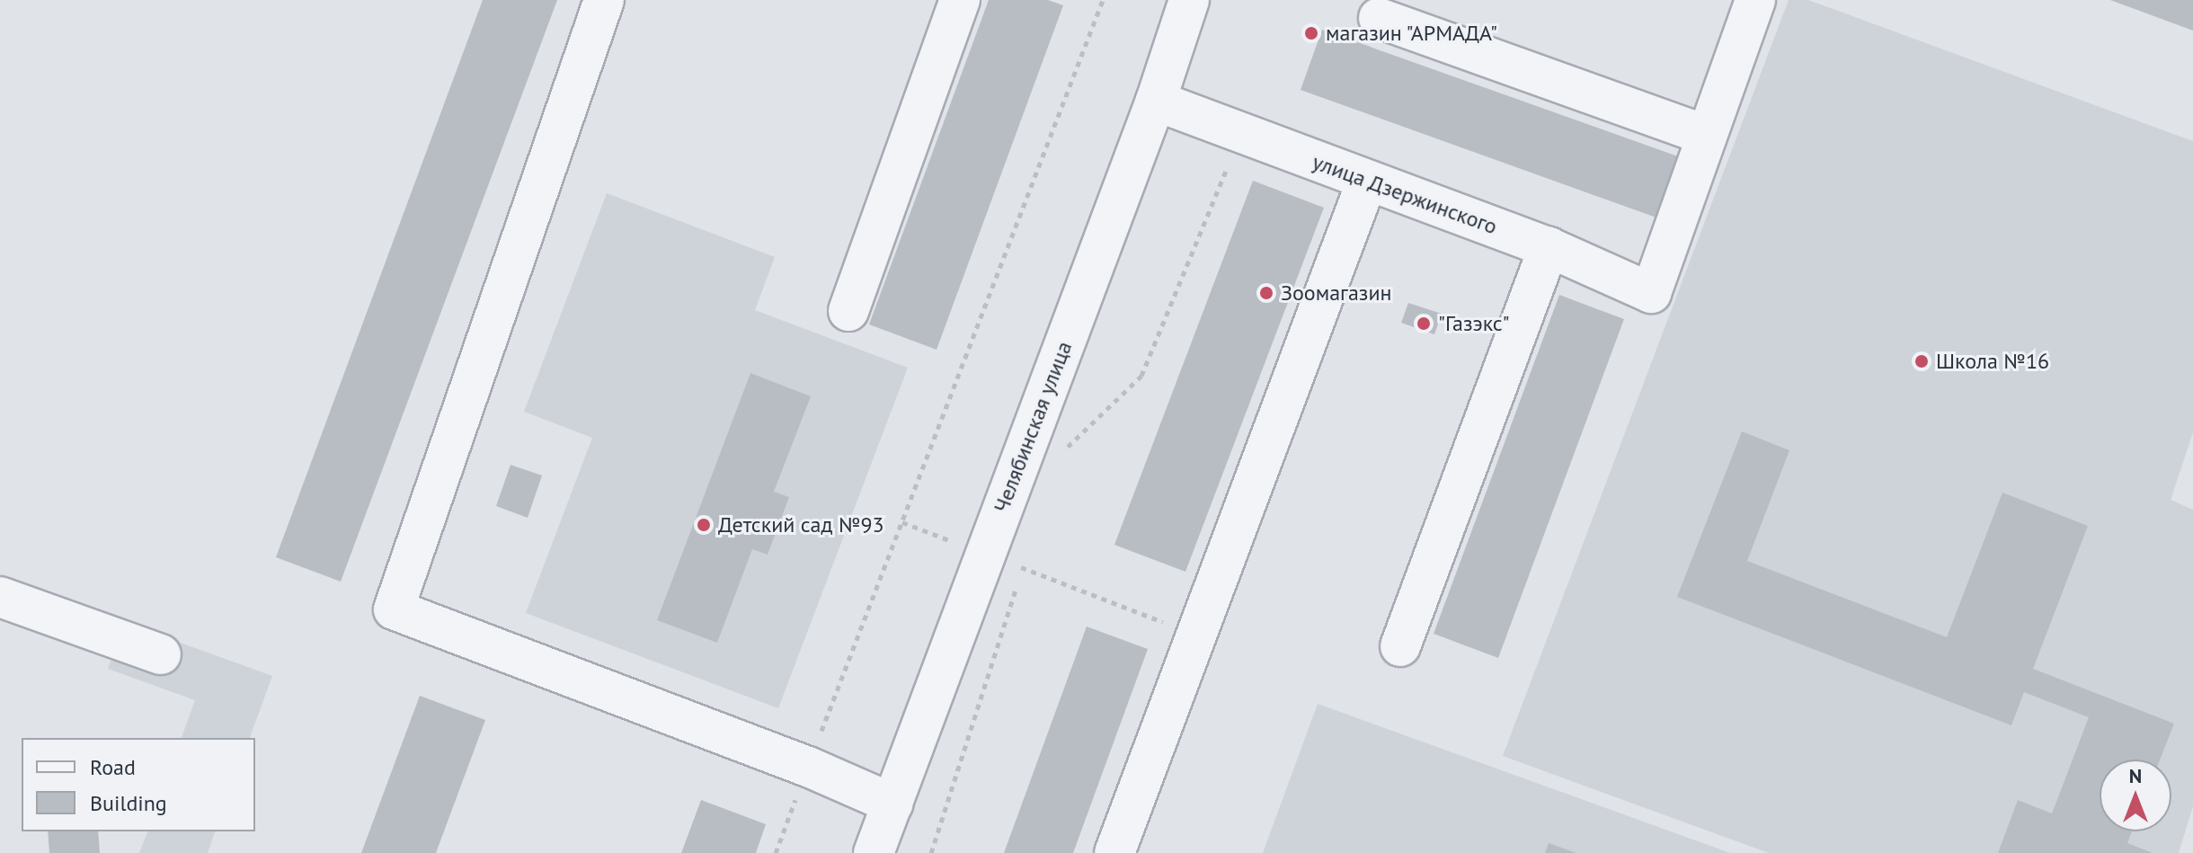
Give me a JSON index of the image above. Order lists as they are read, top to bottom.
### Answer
{
  "streets": {
    "street": ["улица Дзержинского", "Челябинская улица"]
  },
  "crossings": [
    ["улица Дзержинского", "Челябинская улица"]
  ],
  "places": [
    "магазин \"АРМАДА\"",
    "Зоомагазин",
    "\"Газэкс\"",
    "Школа №16",
    "Детский сад №93"
  ],
  "legend": ["Road", "Building"],
  "north": "top"
}
